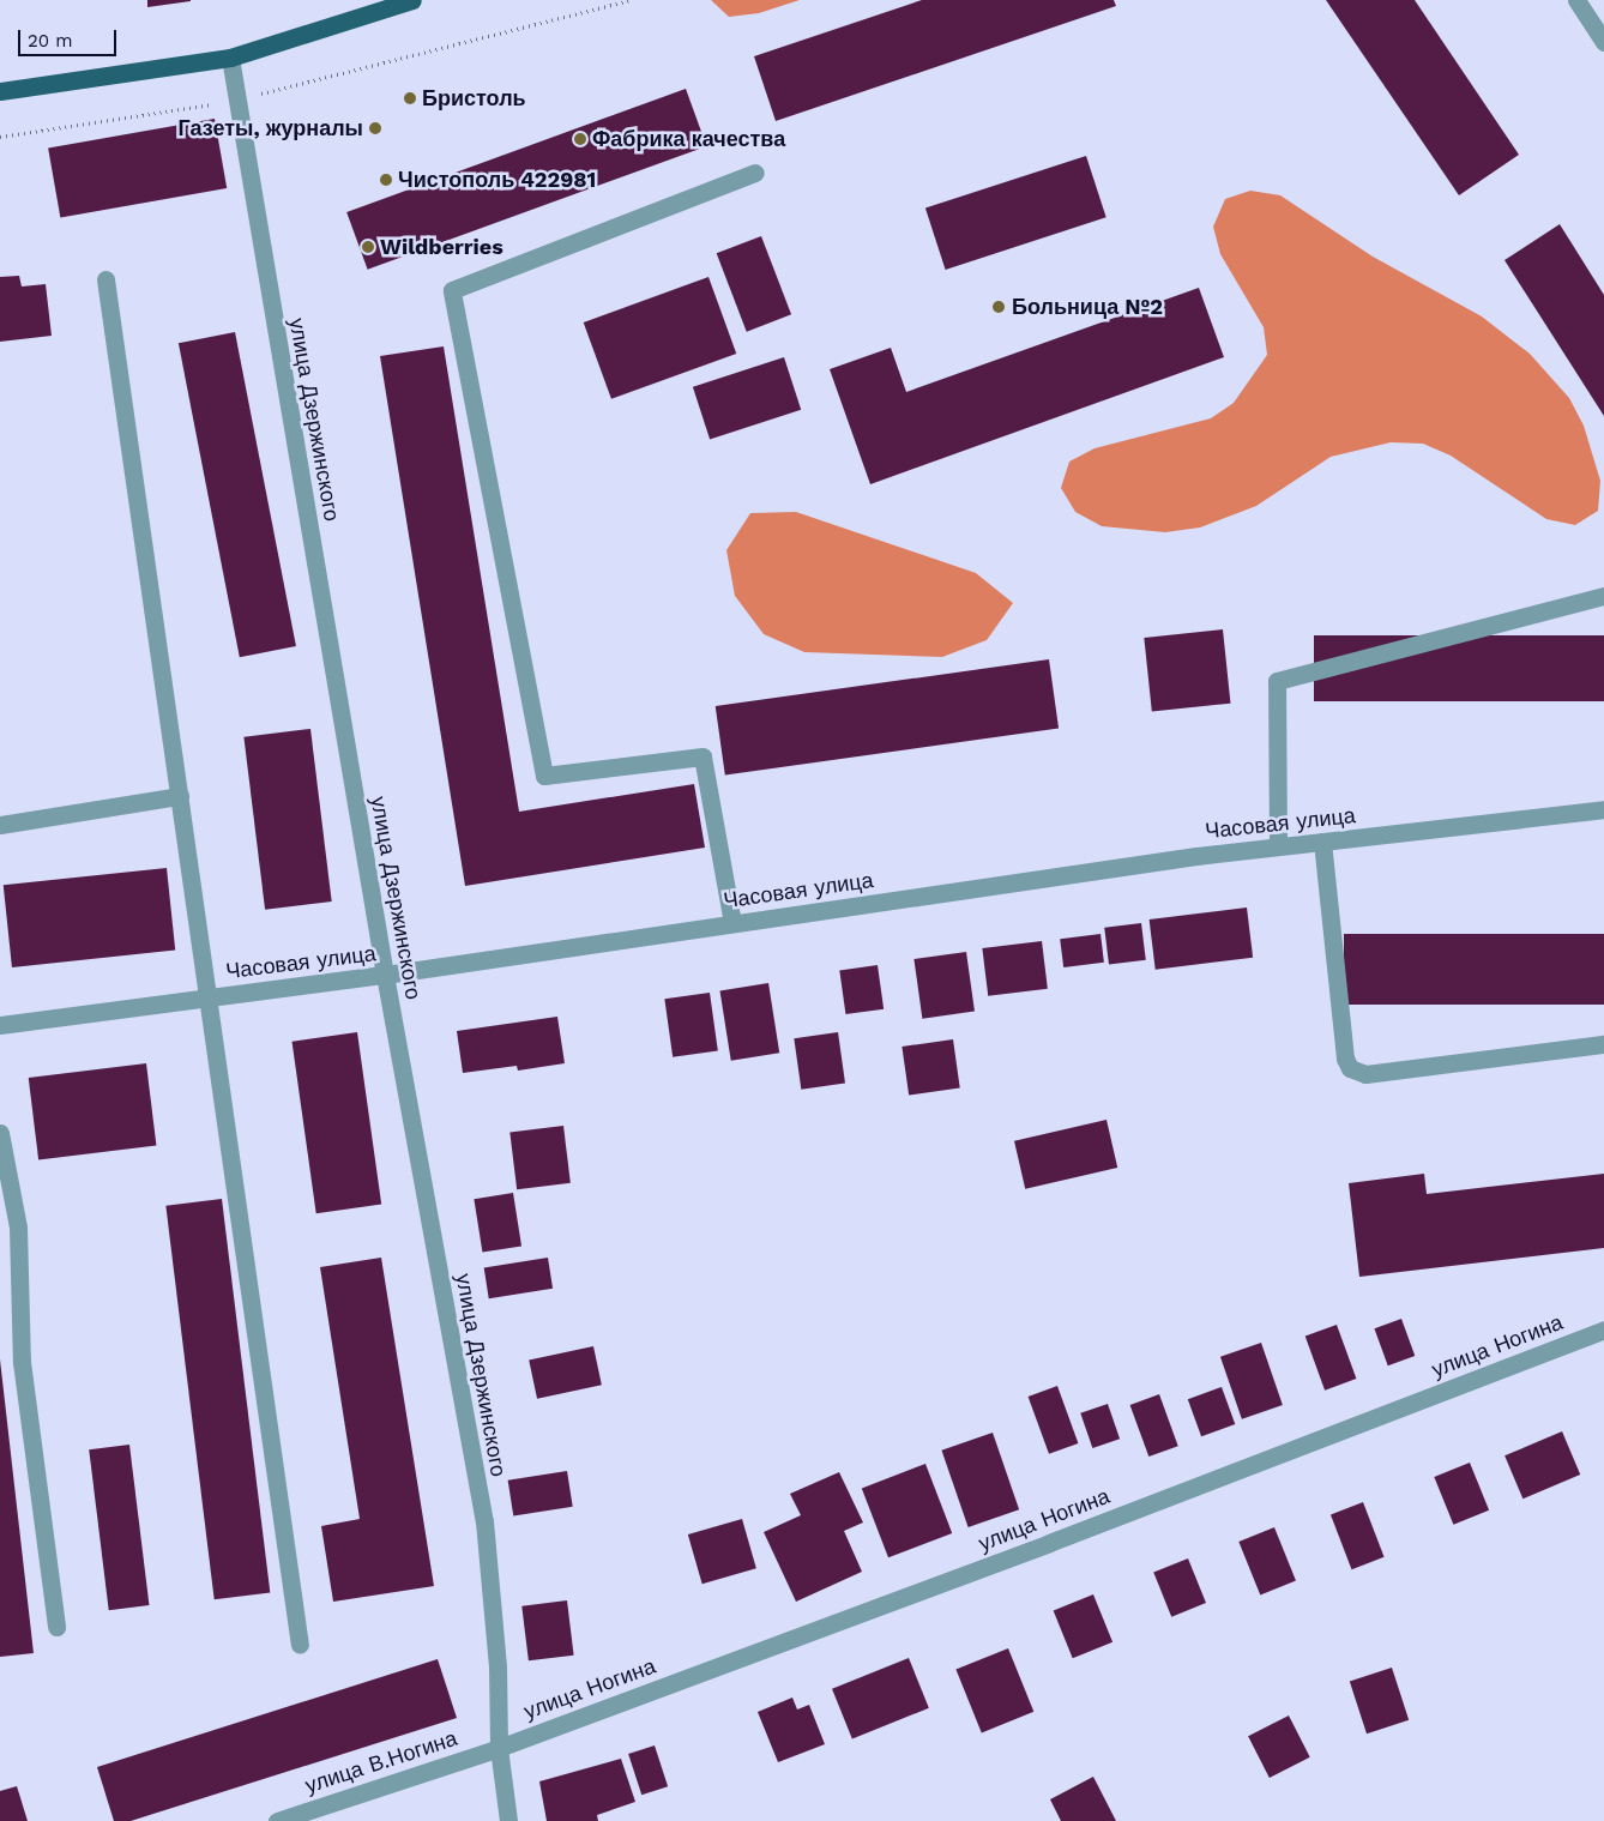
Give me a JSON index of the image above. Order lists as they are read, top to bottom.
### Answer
{
  "streets": {
    "street": [
      "улица Дзержинского",
      "Часовая улица",
      "улица Ногина",
      "улица В.Ногина"
    ]
  },
  "crossings": [
    ["улица Дзержинского", "Часовая улица"],
    ["улица Дзержинского", "улица Ногина"],
    ["улица Дзержинского", "улица В.Ногина"],
    ["улица Ногина", "улица В.Ногина"]
  ],
  "places": [
    "Бристоль",
    "Газеты, журналы",
    "Фабрика качества",
    "Чистополь 422981",
    "Wildberries",
    "Больница №2"
  ],
  "scale_bar": "20 m"
}
